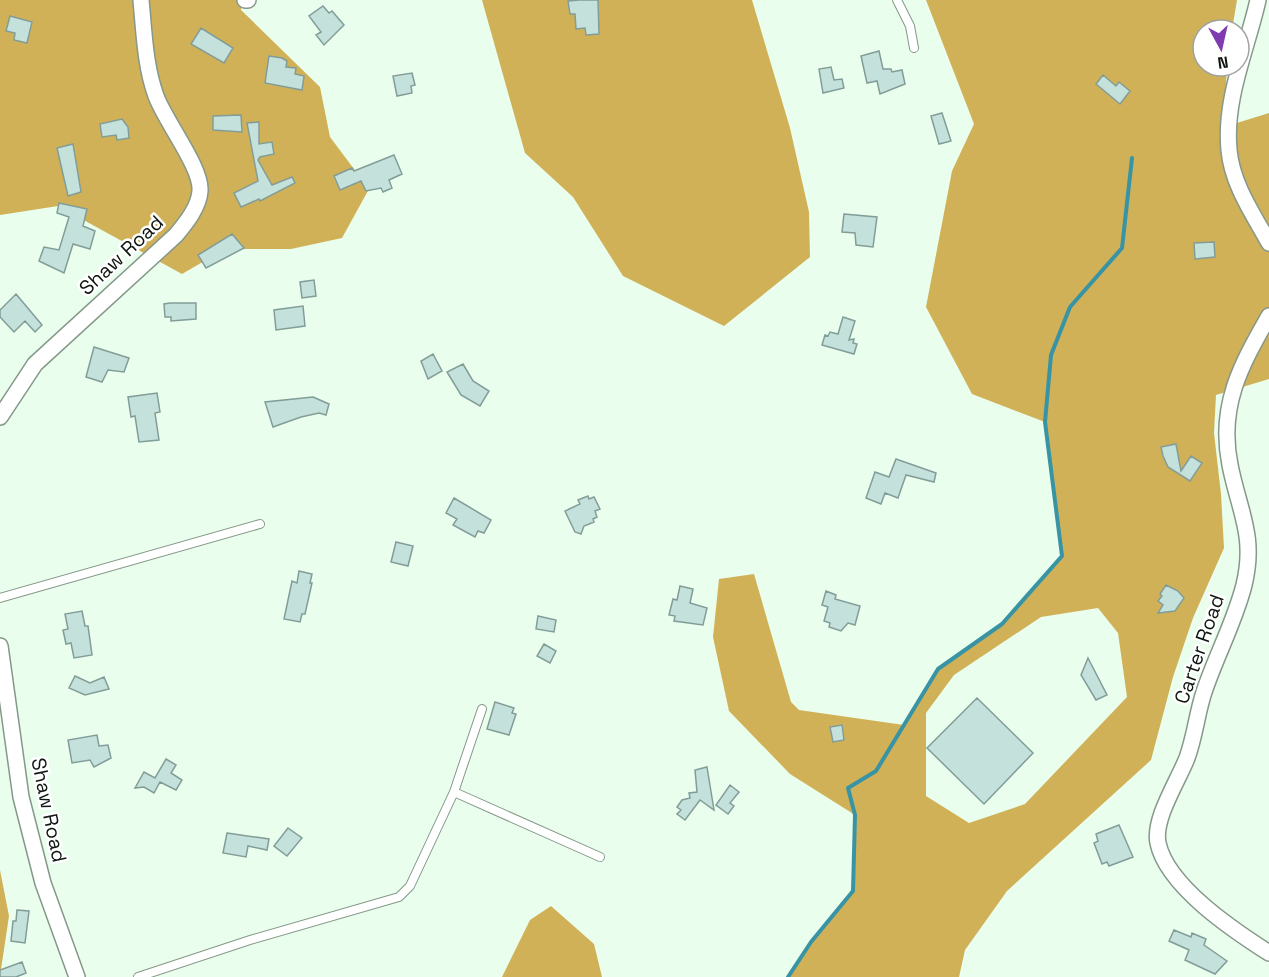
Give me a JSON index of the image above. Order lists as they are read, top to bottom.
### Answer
{
  "streets": {
    "street": ["Shaw Road", "Carter Road"]
  },
  "north": "bottom"
}
